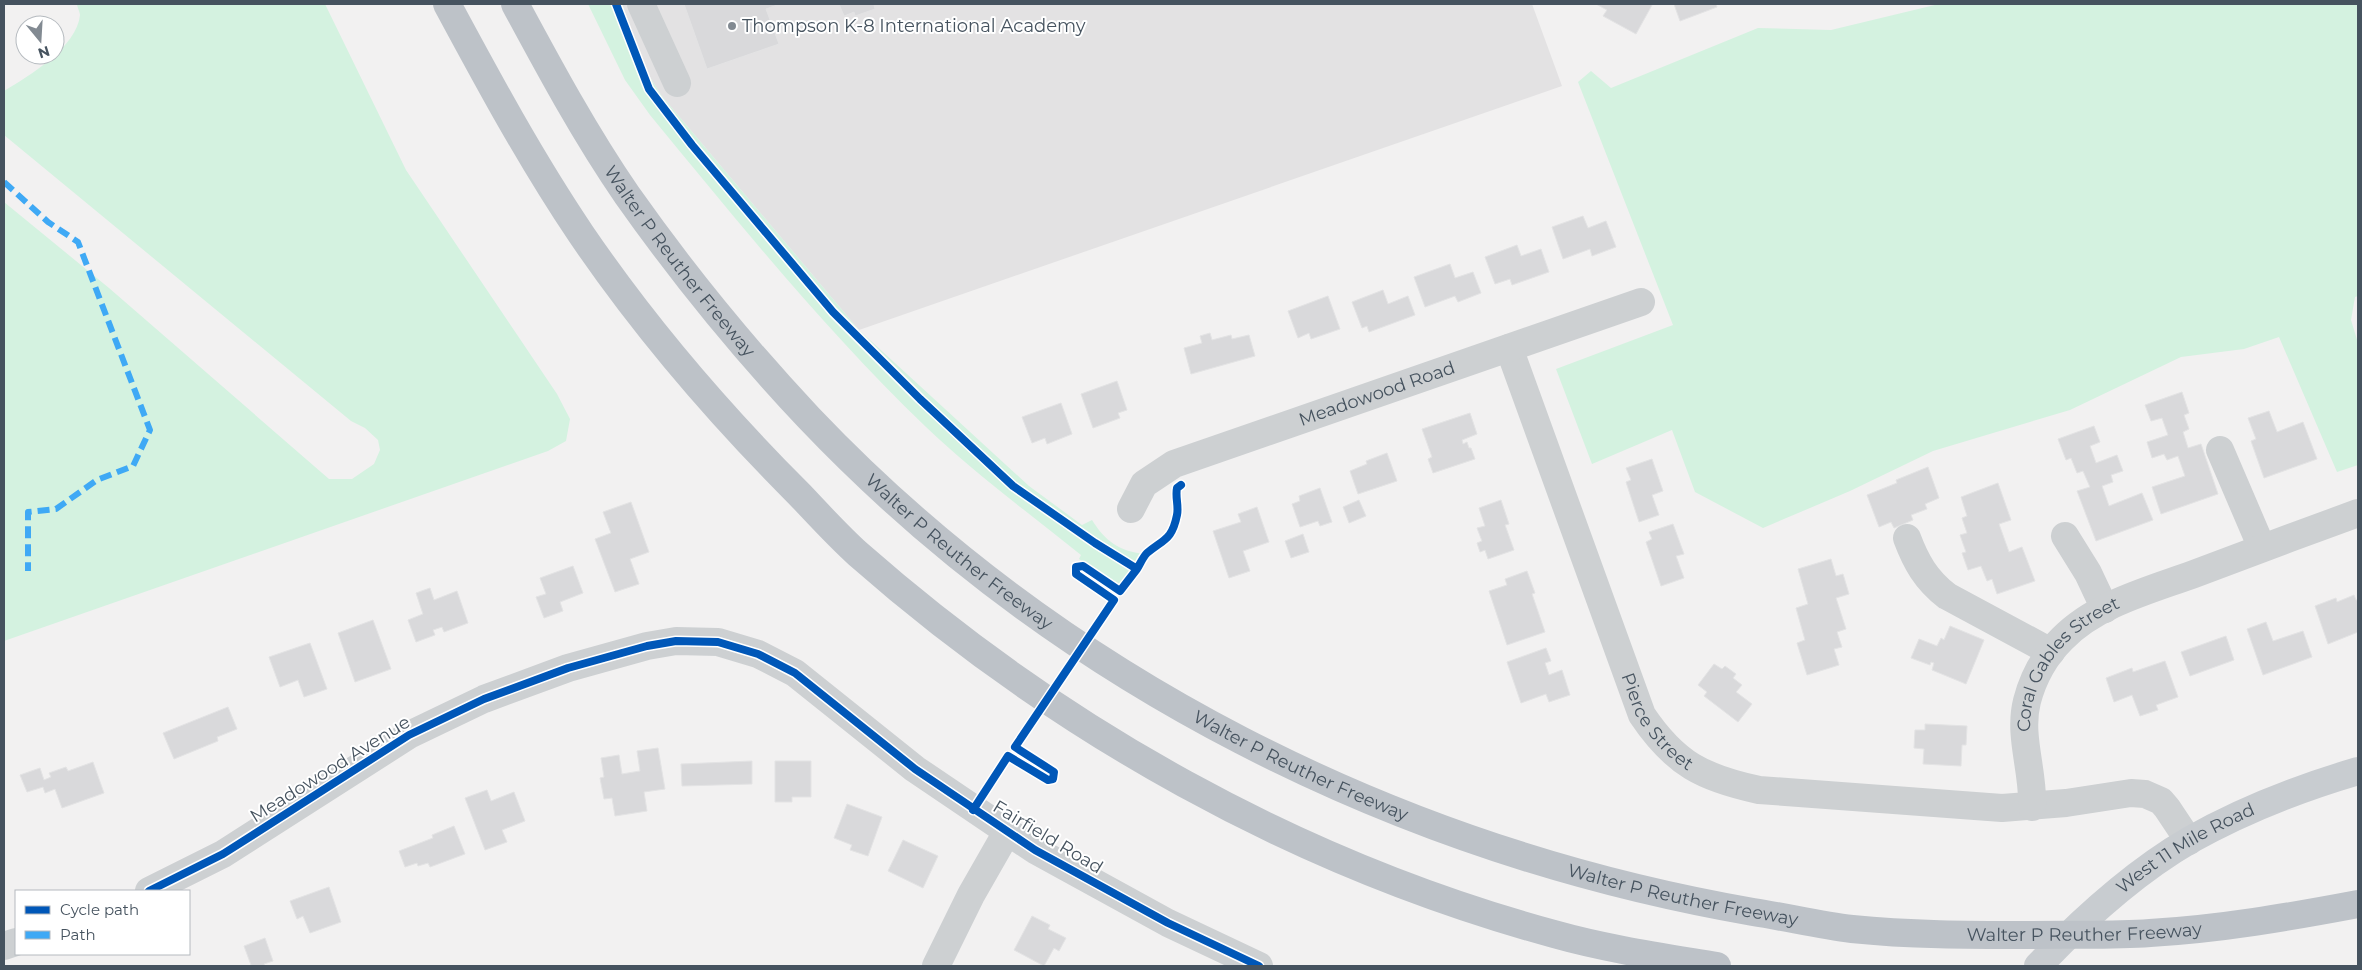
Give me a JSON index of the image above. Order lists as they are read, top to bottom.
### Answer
{
  "streets": {
    "highway": ["Walter P Reuther Freeway"],
    "main road": ["West 11 Mile Road"],
    "street": [
      "Meadowood Road",
      "Coral Gables Street",
      "Pierce Street",
      "Meadowood Avenue",
      "Fairfield Road"
    ]
  },
  "crossings": [
    ["Meadowood Road", "Pierce Street"],
    ["Coral Gables Street", "Pierce Street"],
    ["Meadowood Avenue", "Fairfield Road"]
  ],
  "places": ["Thompson K-8 International Academy"],
  "legend": ["Cycle path", "Path"],
  "north": "bottom"
}
